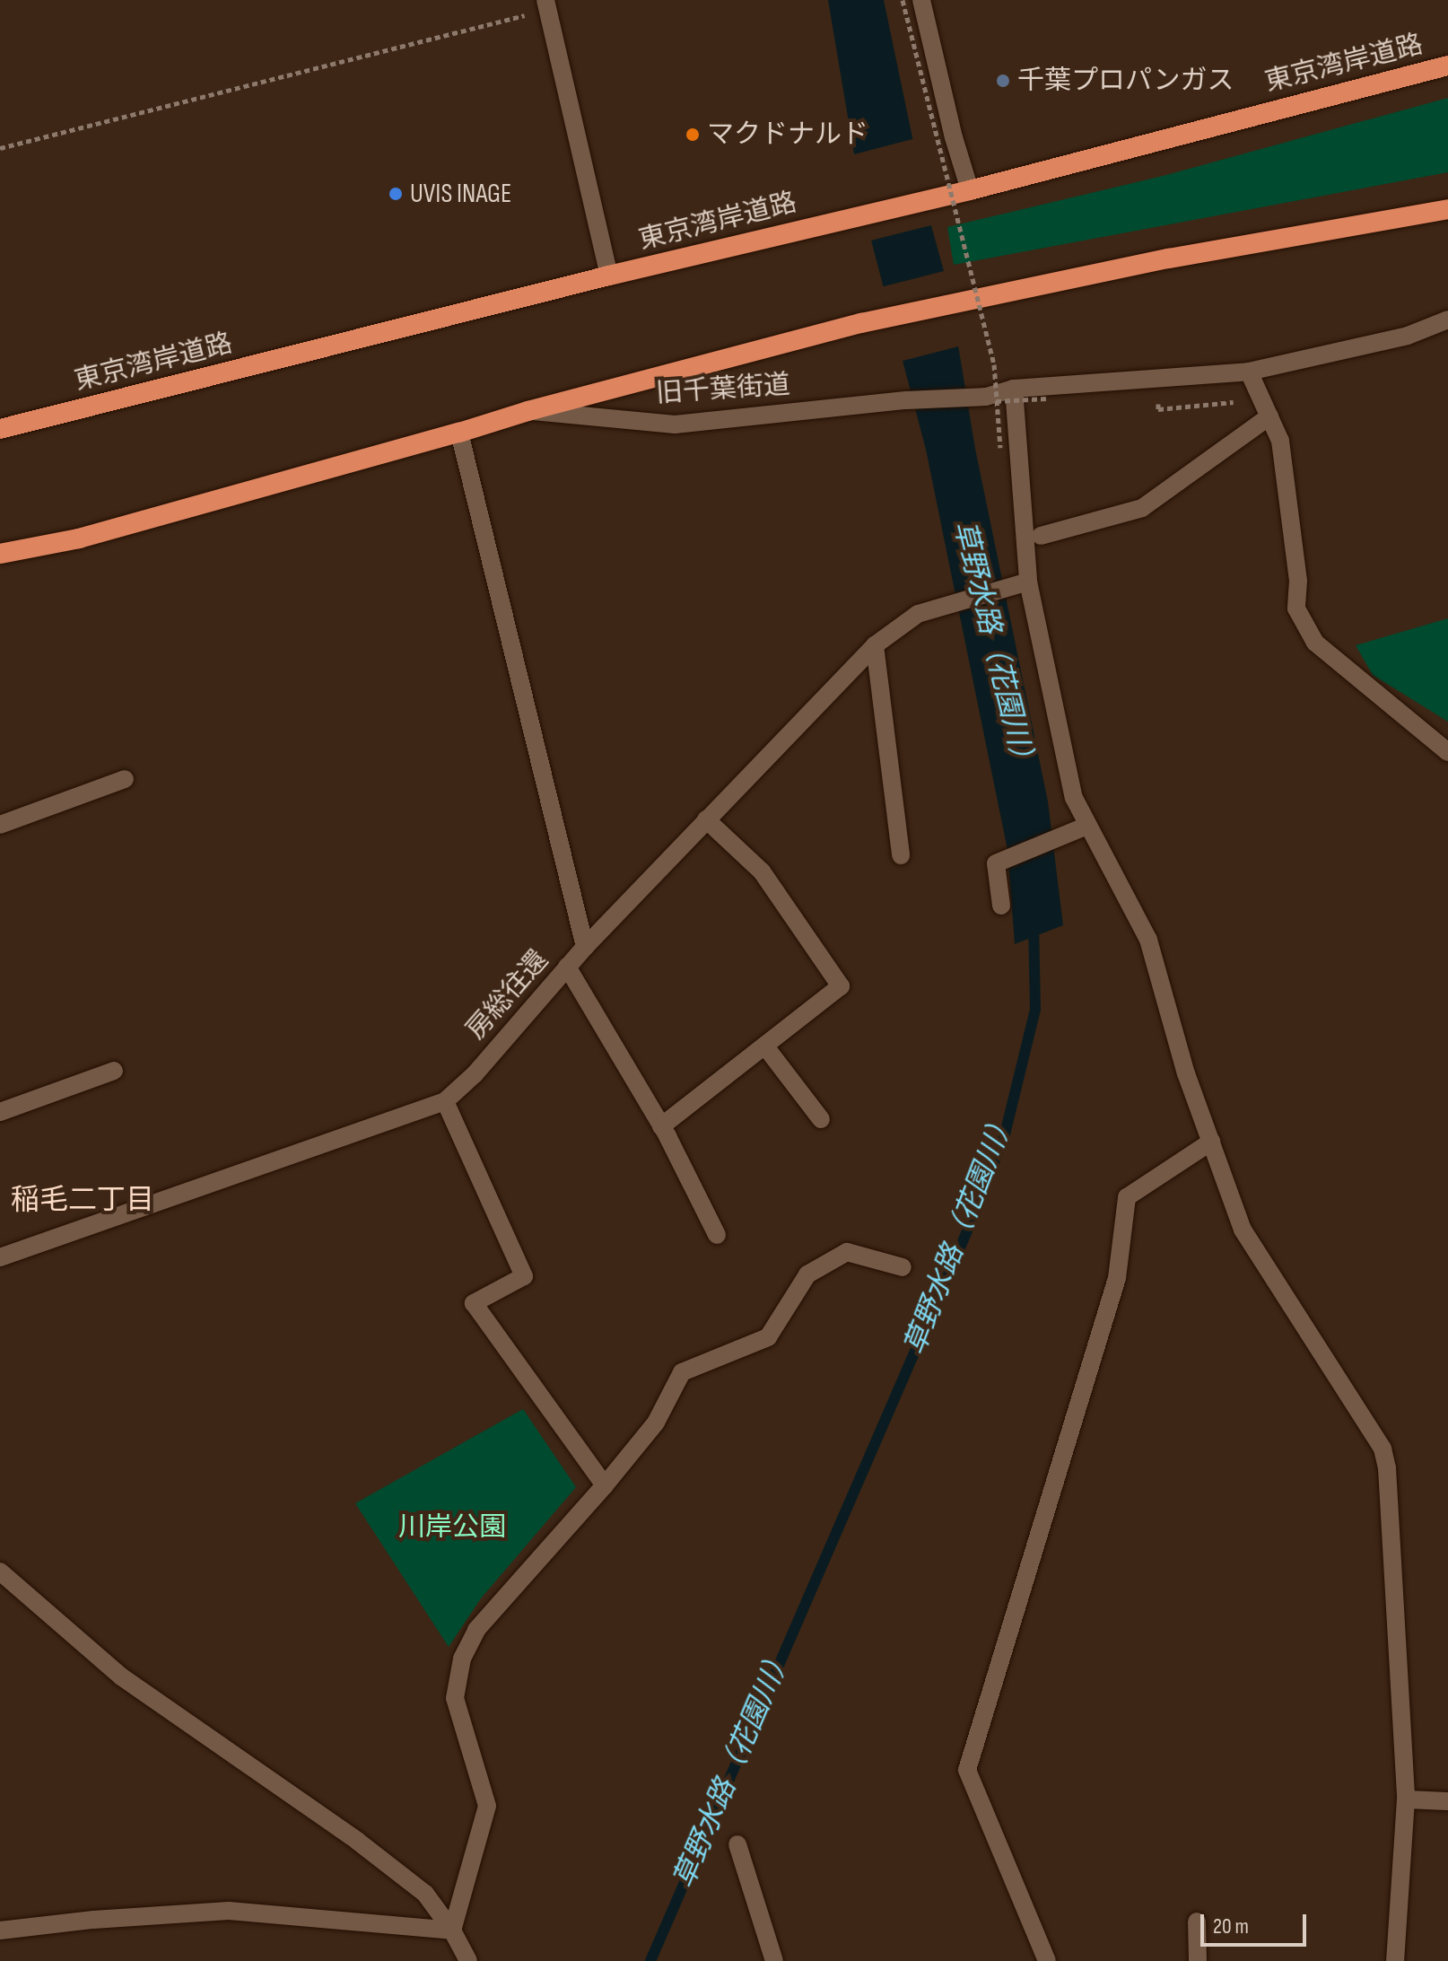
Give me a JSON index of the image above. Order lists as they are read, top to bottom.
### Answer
{
  "streets": {
    "highway": ["東京湾岸道路"],
    "street": ["旧千葉街道", "房総往還"]
  },
  "districts": ["稲毛二丁目"],
  "water": ["草野水路（花園川）"],
  "parks": ["川岸公園"],
  "places": ["千葉プロパンガス", "マクドナルド", "UVIS INAGE"],
  "scale_bar": "20 m"
}
